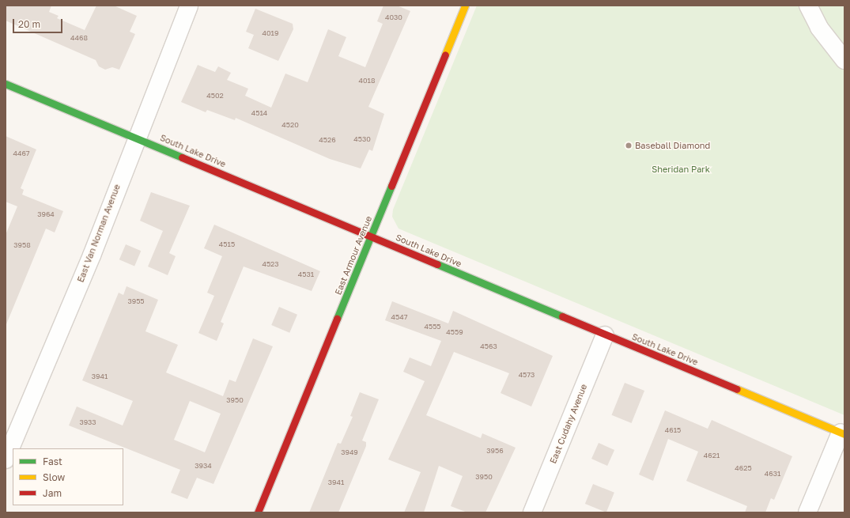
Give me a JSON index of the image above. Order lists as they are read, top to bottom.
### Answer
{
  "streets": {
    "main road": ["South Lake Drive", "East Armour Avenue"],
    "street": ["East Van Norman Avenue", "East Cudahy Avenue"]
  },
  "crossings": [
    ["South Lake Drive", "East Van Norman Avenue"],
    ["South Lake Drive", "East Armour Avenue"],
    ["South Lake Drive", "East Cudahy Avenue"]
  ],
  "parks": ["Sheridan Park"],
  "places": ["Baseball Diamond"],
  "house_numbers": [
    "4030",
    "4019",
    "4468",
    "4018",
    "4502",
    "4514",
    "4520",
    "4530",
    "4526",
    "4467",
    "3964",
    "4515",
    "3958",
    "4523",
    "4531",
    "3955",
    "4547",
    "4555",
    "4559",
    "4563",
    "4573",
    "3941",
    "3950",
    "3933",
    "4615",
    "3956",
    "3949",
    "4621",
    "3934",
    "4625",
    "4631",
    "3950",
    "3941"
  ],
  "legend": ["Fast", "Slow", "Jam"],
  "scale_bar": "20 m"
}
